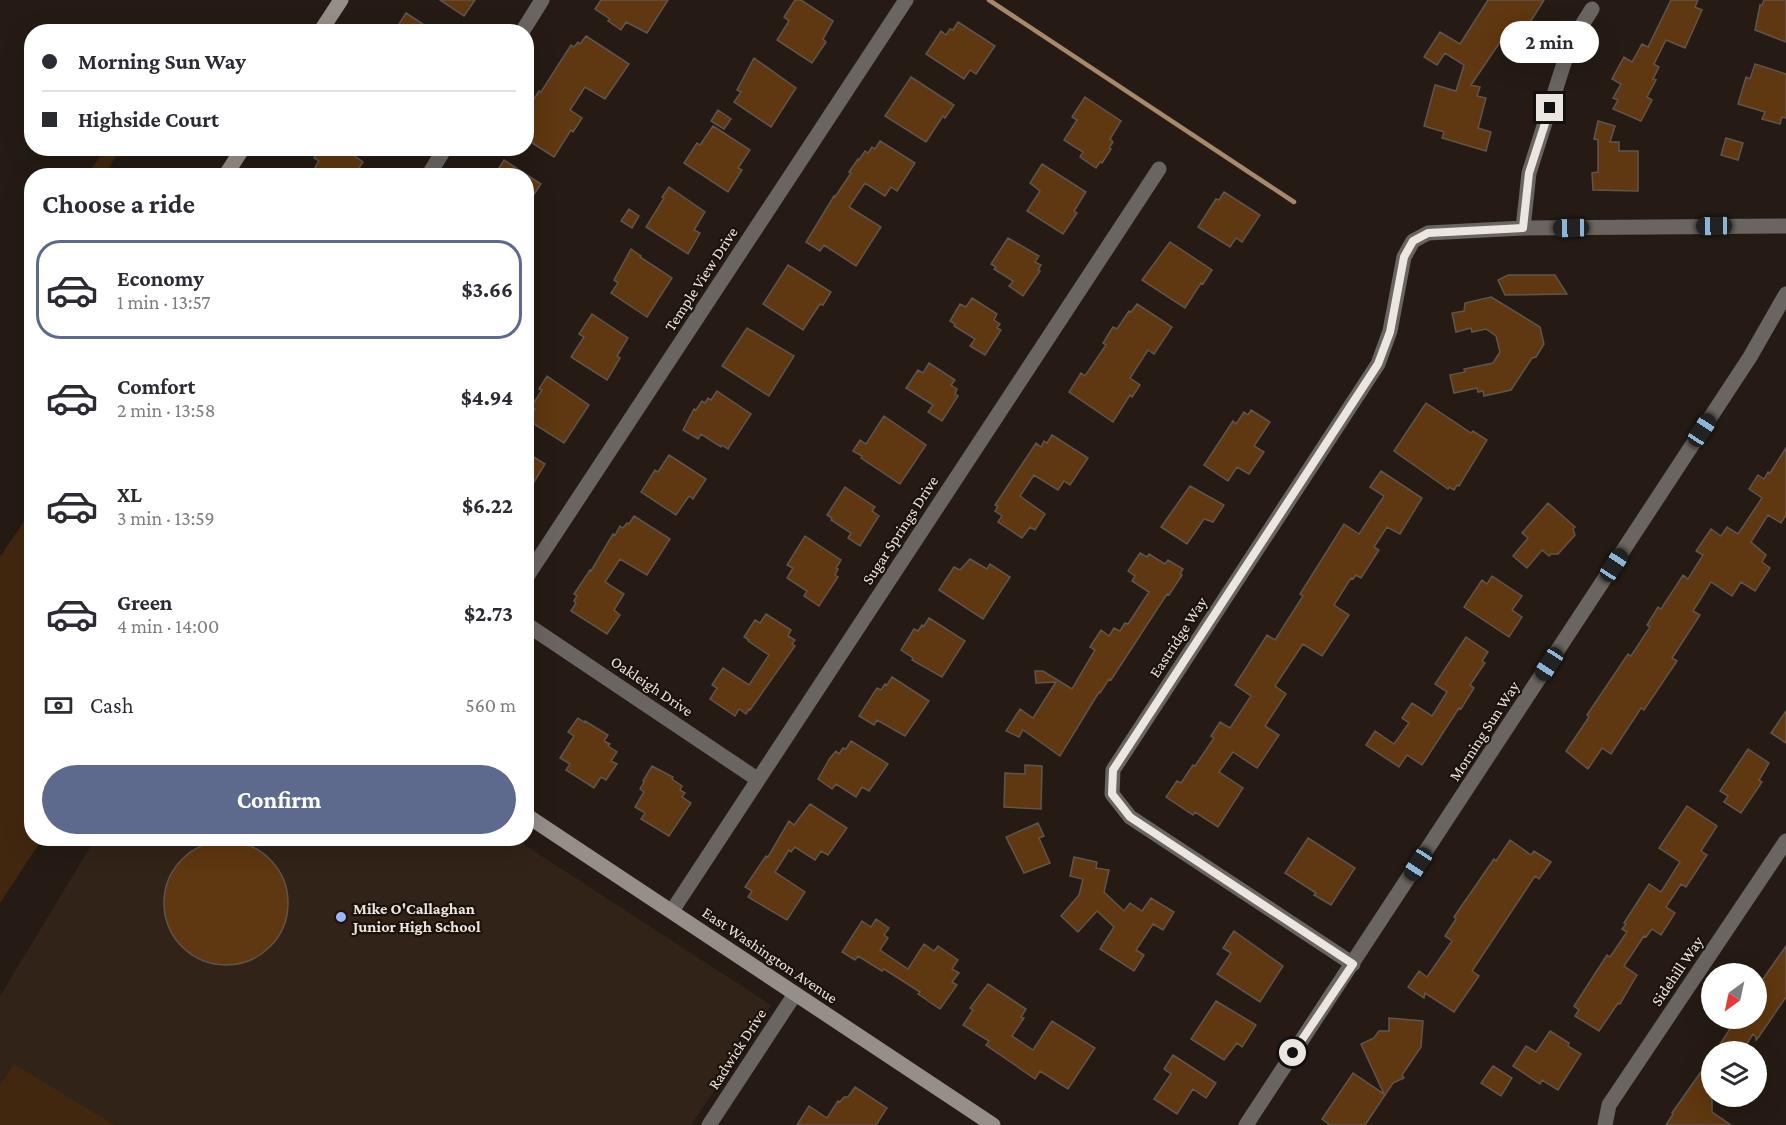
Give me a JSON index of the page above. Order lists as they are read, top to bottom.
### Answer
{
  "streets": {
    "street": [
      "Temple View Drive",
      "Sugar Springs Drive",
      "Eastridge Way",
      "Oakleigh Drive",
      "Morning Sun Way",
      "East Washington Avenue",
      "Sidehill Way",
      "Radwick Drive"
    ]
  },
  "crossings": [
    ["Sugar Springs Drive", "Oakleigh Drive"],
    ["Sugar Springs Drive", "East Washington Avenue"],
    ["Eastridge Way", "Morning Sun Way"],
    ["East Washington Avenue", "Radwick Drive"]
  ],
  "places": ["Mike O'Callaghan Junior High School"],
  "north": "bottom left",
  "page": {
    "bubble": "2 min",
    "banner": ["Morning Sun Way", "Highside Court"],
    "heading": "Choose a ride",
    "list": [
      {
        "name": "Economy",
        "note": "1 min · 13:57",
        "value": "$3.66"
      },
      {
        "name": "Comfort",
        "note": "2 min · 13:58",
        "value": "$4.94"
      },
      {
        "name": "XL",
        "note": "3 min · 13:59",
        "value": "$6.22"
      },
      {
        "name": "Green",
        "note": "4 min · 14:00",
        "value": "$2.73"
      }
    ],
    "pay": ["Cash", "560 m"],
    "buttons": "Confirm"
  }
}
